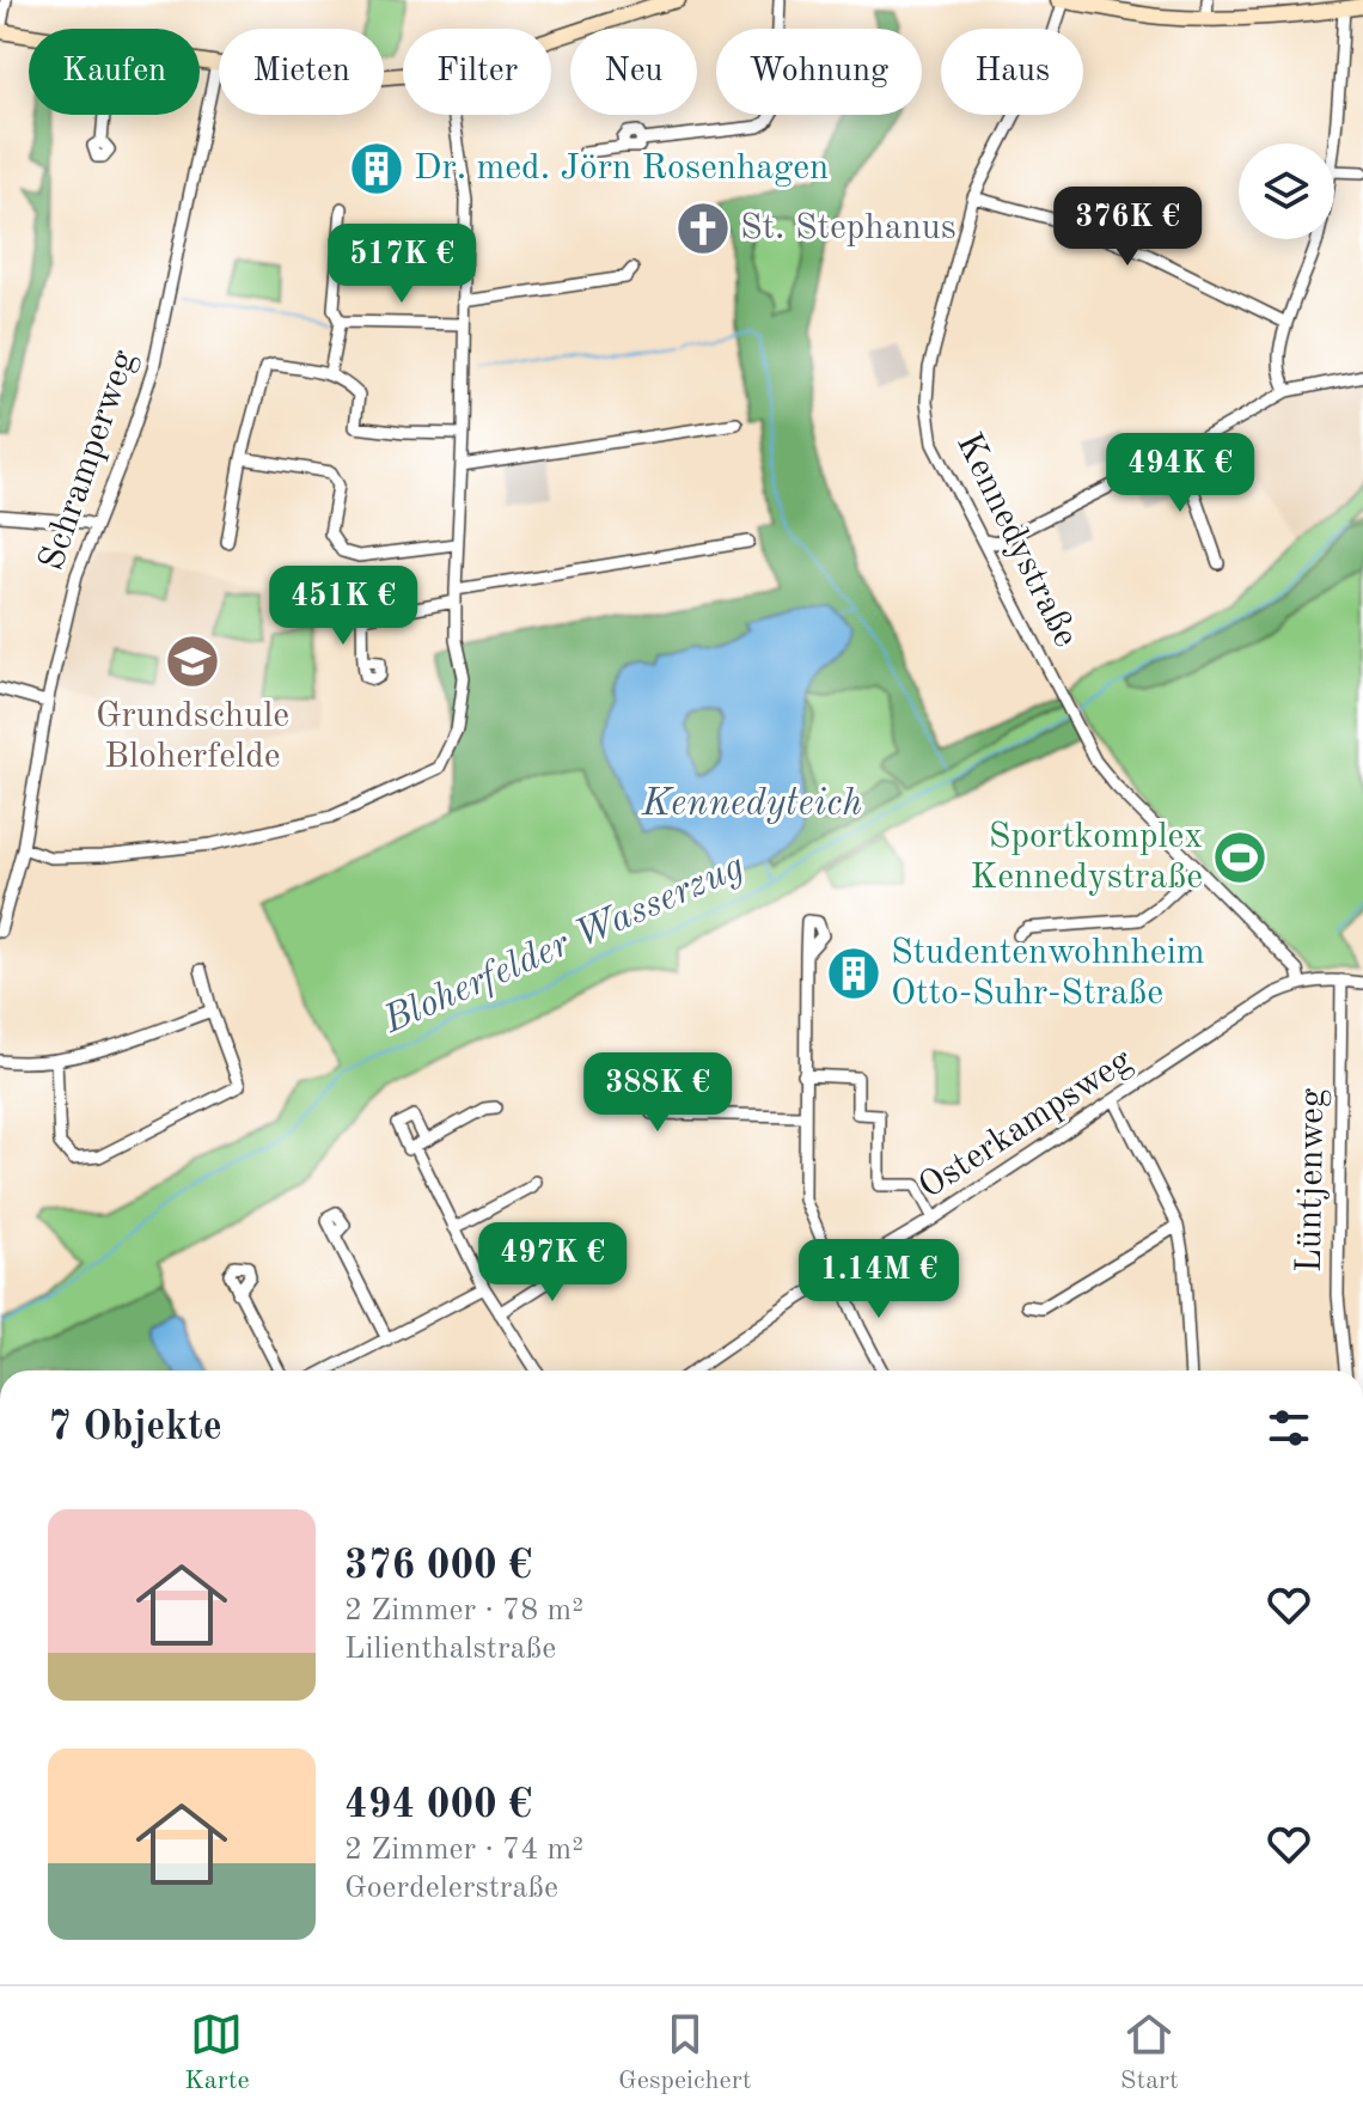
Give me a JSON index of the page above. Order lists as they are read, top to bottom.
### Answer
{
  "streets": {
    "street": [
      "Schramperweg",
      "Kennedystraße",
      "Osterkampsweg",
      "Lüntjenweg"
    ]
  },
  "crossings": [
    ["Kennedystraße", "Osterkampsweg"],
    ["Osterkampsweg", "Lüntjenweg"]
  ],
  "water": ["Kennedyteich", "Bloherfelder Wasserzug"],
  "places": {
    "building": ["Dr. med. Jörn Rosenhagen", "Studentenwohnheim Otto-Suhr-Straße"],
    "church": ["St. Stephanus"],
    "school or university": ["Grundschule Bloherfelde"],
    "sports": ["Sportkomplex Kennedystraße"]
  },
  "page": {
    "chip": [
      "Kaufen",
      "Mieten",
      "Filter",
      "Neu",
      "Wohnung",
      "Haus"
    ],
    "price": [
      "376K €",
      "517K €",
      "494K €",
      "451K €",
      "388K €",
      "497K €",
      "1.14M €"
    ],
    "heading": "7 Objekte",
    "list": [
      {
        "name": "376 000 €",
        "note": "2 Zimmer · 78 m² · Lilienthalstraße"
      },
      {
        "name": "494 000 €",
        "note": "2 Zimmer · 74 m² · Goerdelerstraße"
      }
    ],
    "tabs": ["Karte", "Gespeichert", "Start"]
  }
}
